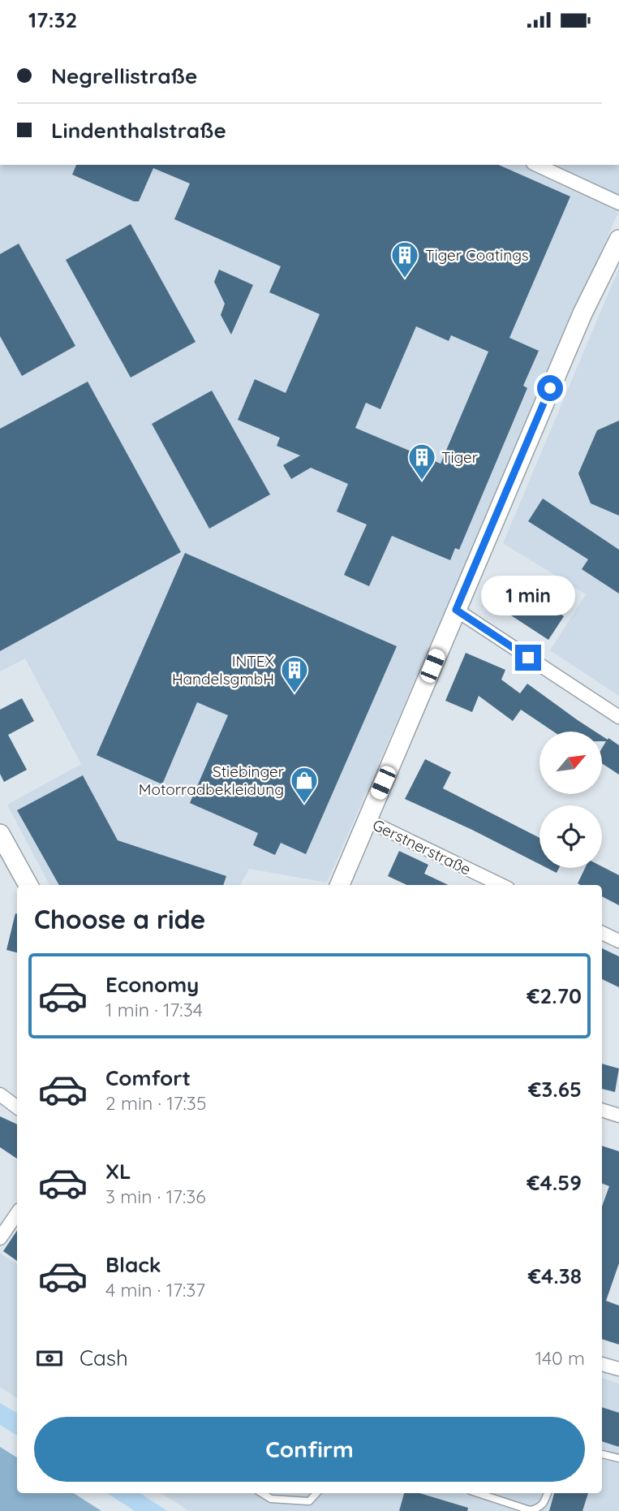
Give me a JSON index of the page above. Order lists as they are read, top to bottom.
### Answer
{
  "streets": {
    "street": ["Gerstnerstraße"]
  },
  "places": {
    "building": ["Tiger Coatings", "Tiger", "INTEX HandelsgmbH"],
    "shop": ["Stiebinger Motorradbekleidung"]
  },
  "north": "top right",
  "page": {
    "status": "17:32",
    "banner": ["Negrellistraße", "Lindenthalstraße"],
    "bubble": "1 min",
    "heading": "Choose a ride",
    "list": [
      {
        "name": "Economy",
        "note": "1 min · 17:34",
        "value": "€2.70"
      },
      {
        "name": "Comfort",
        "note": "2 min · 17:35",
        "value": "€3.65"
      },
      {
        "name": "XL",
        "note": "3 min · 17:36",
        "value": "€4.59"
      },
      {
        "name": "Black",
        "note": "4 min · 17:37",
        "value": "€4.38"
      }
    ],
    "pay": ["Cash", "140 m"],
    "buttons": "Confirm"
  }
}
